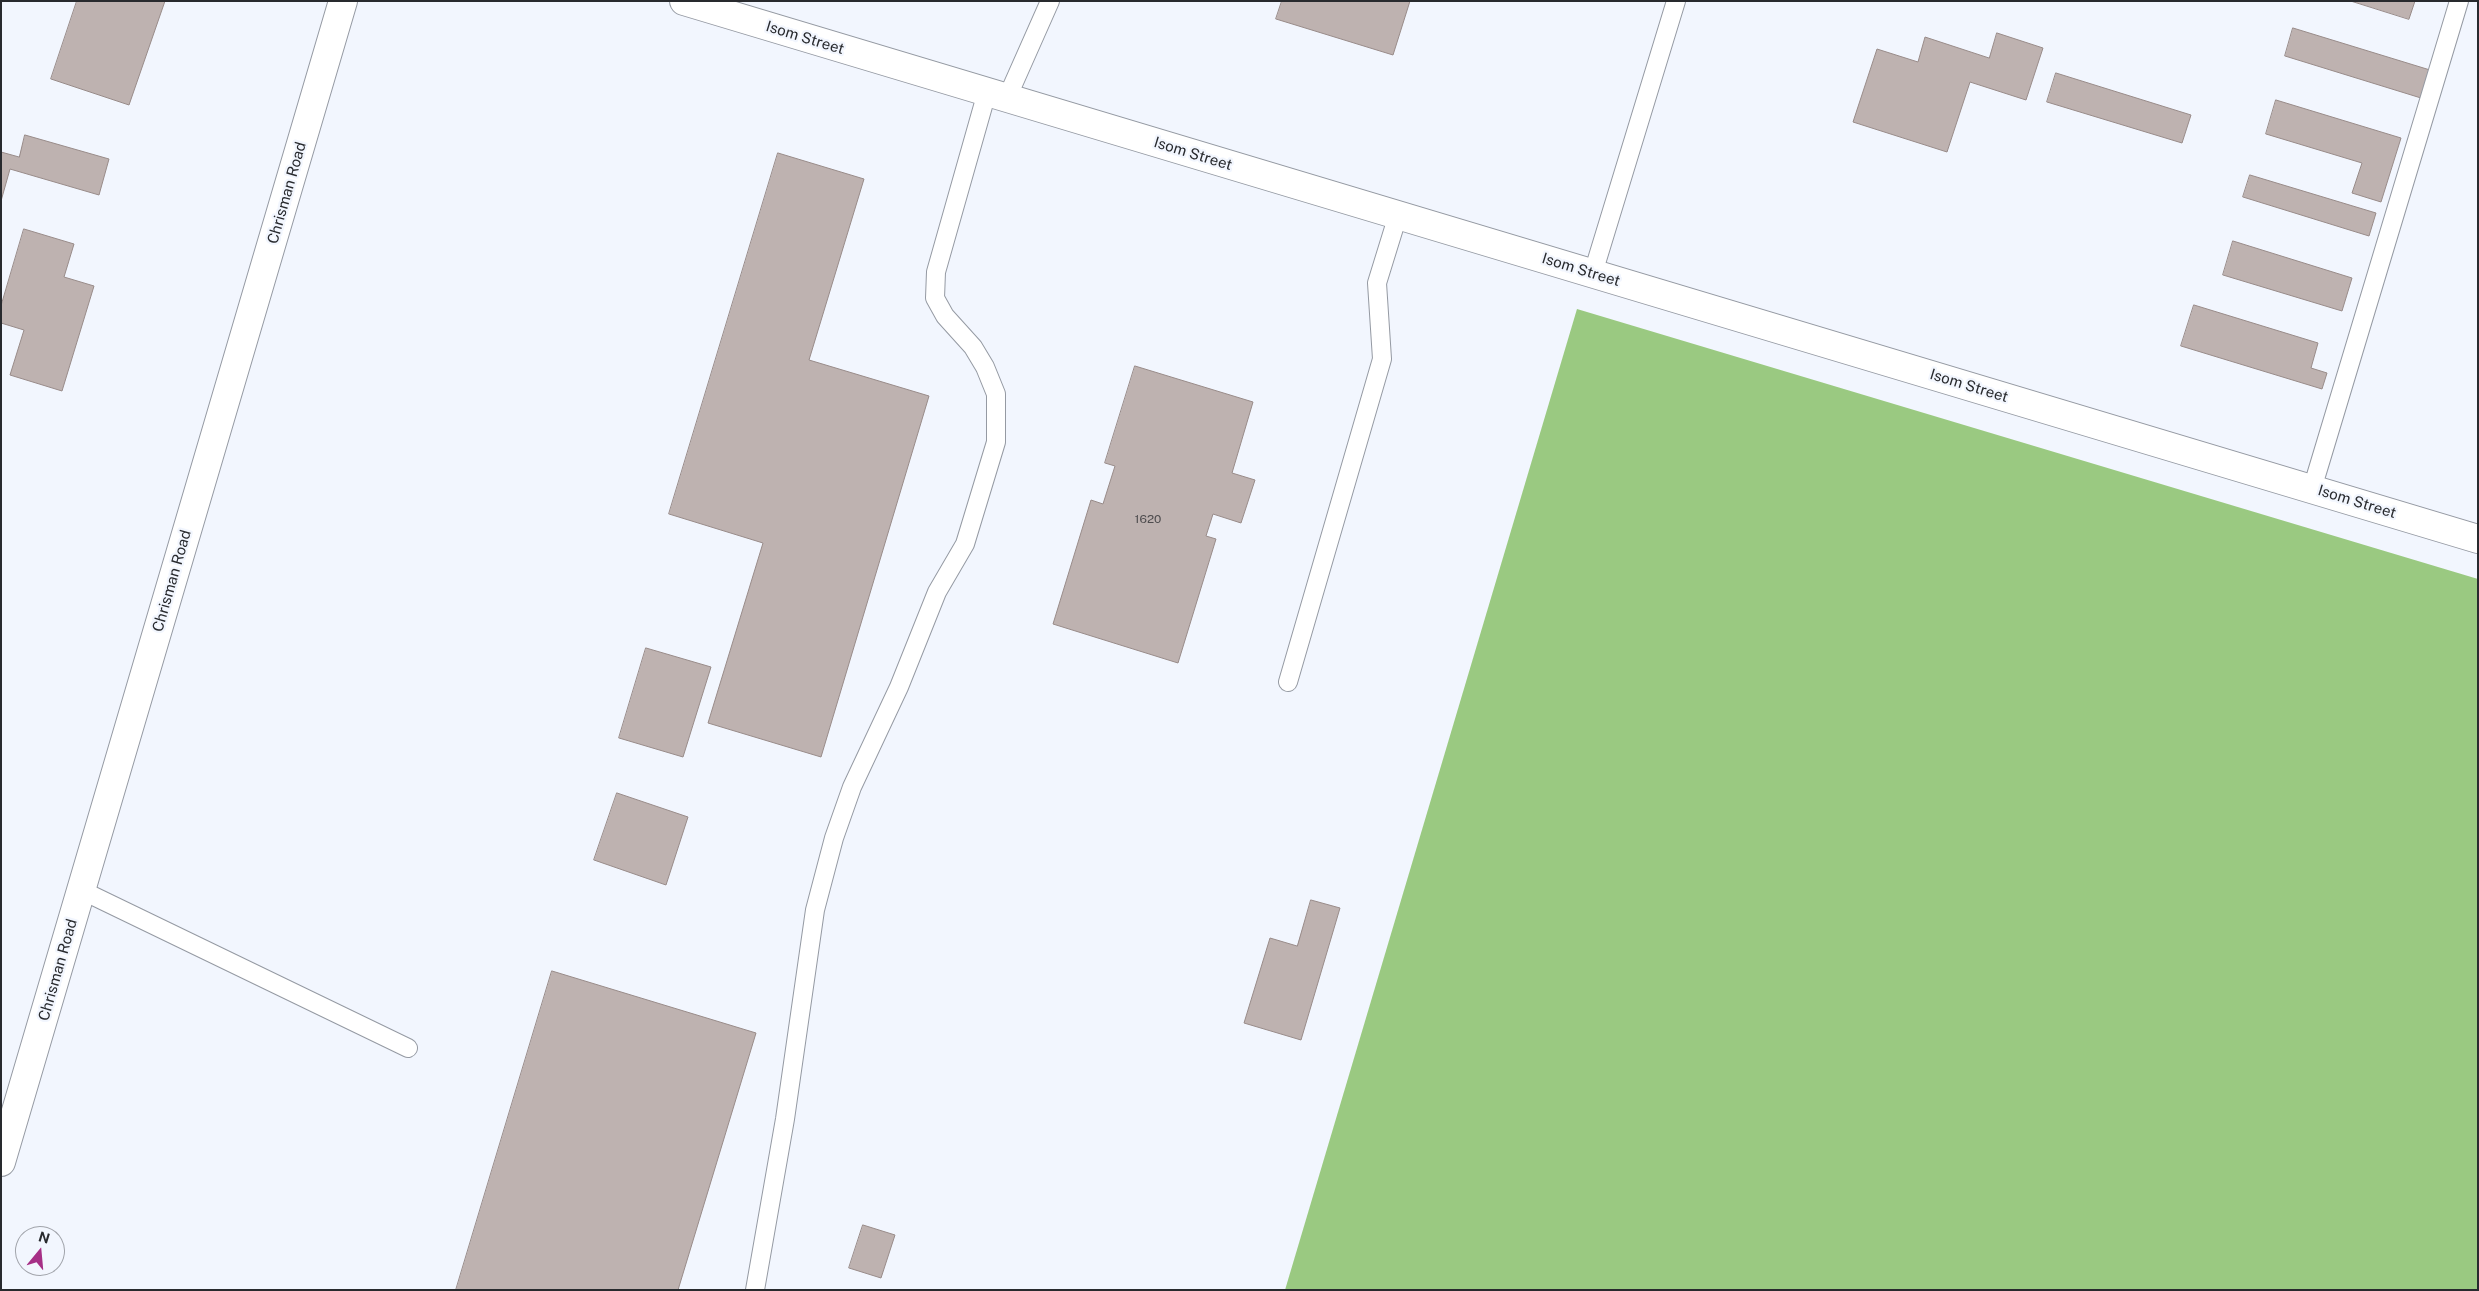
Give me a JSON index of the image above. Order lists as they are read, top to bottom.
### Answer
{
  "streets": {
    "street": ["Isom Street", "Chrisman Road"]
  },
  "house_numbers": ["1620"],
  "north": "top"
}
